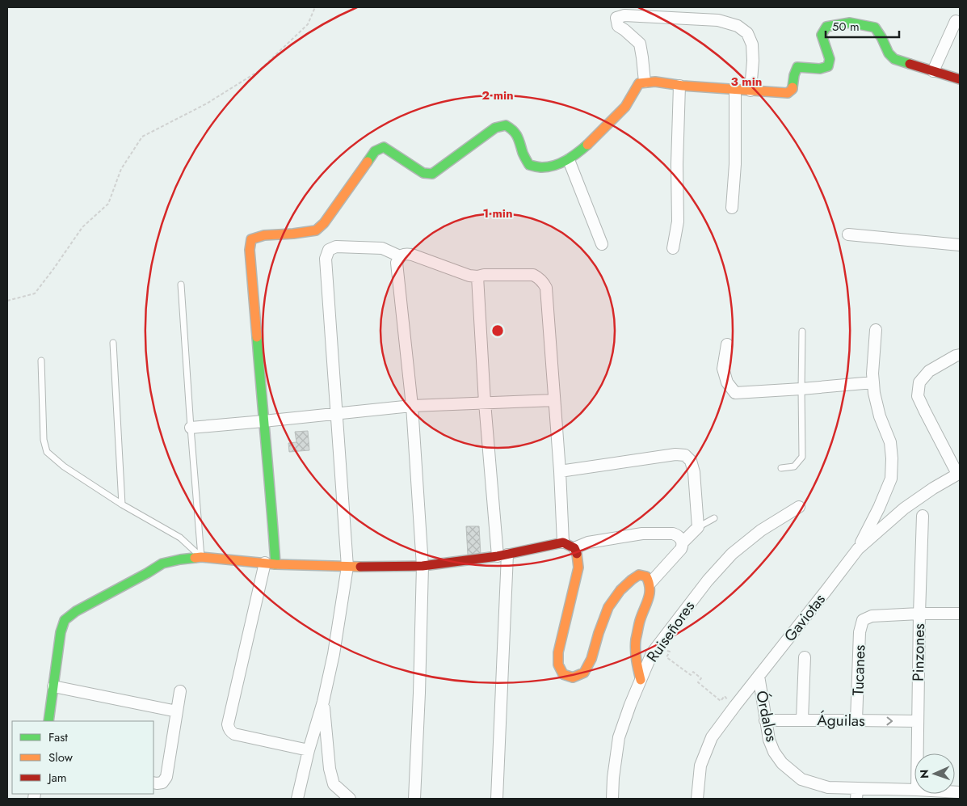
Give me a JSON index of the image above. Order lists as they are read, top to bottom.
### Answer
{
  "streets": {
    "street": [
      "Gaviotas",
      "Ruiseñores",
      "Pinzones",
      "Tucanes",
      "Órdalos",
      "Águilas"
    ]
  },
  "crossings": [
    ["Gaviotas", "Órdalos"],
    ["Pinzones", "Tucanes"],
    ["Pinzones", "Águilas"],
    ["Tucanes", "Águilas"],
    ["Órdalos", "Águilas"]
  ],
  "one_way": ["Águilas"],
  "legend": ["Fast", "Slow", "Jam"],
  "scale_bar": "50 m",
  "north": "left",
  "rings": ["3 min", "2 min", "1 min"]
}
